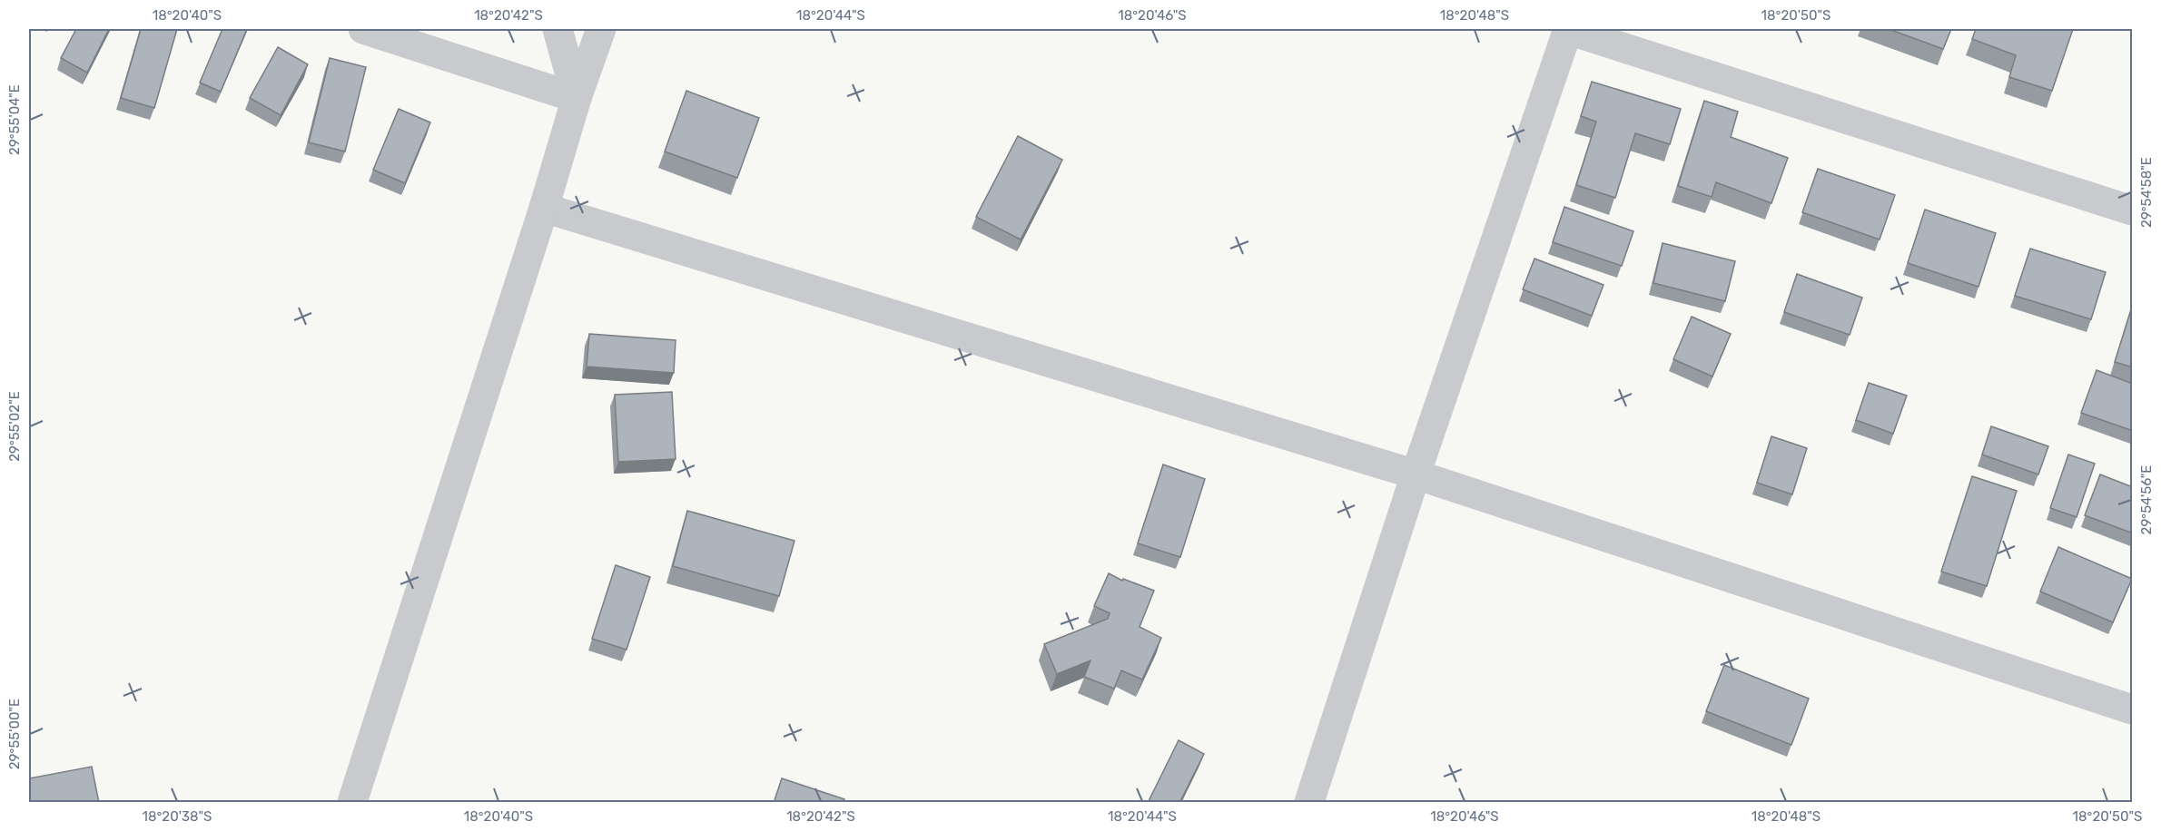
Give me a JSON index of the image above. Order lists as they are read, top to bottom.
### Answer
{
  "coordinates": [
    "18°20'40\"S",
    "18°20'42\"S",
    "18°20'44\"S",
    "18°20'46\"S",
    "18°20'48\"S",
    "18°20'50\"S",
    "29°55'04\"E",
    "29°54'58\"E",
    "29°55'02\"E",
    "29°54'56\"E",
    "29°55'00\"E",
    "18°20'38\"S"
  ]
}
